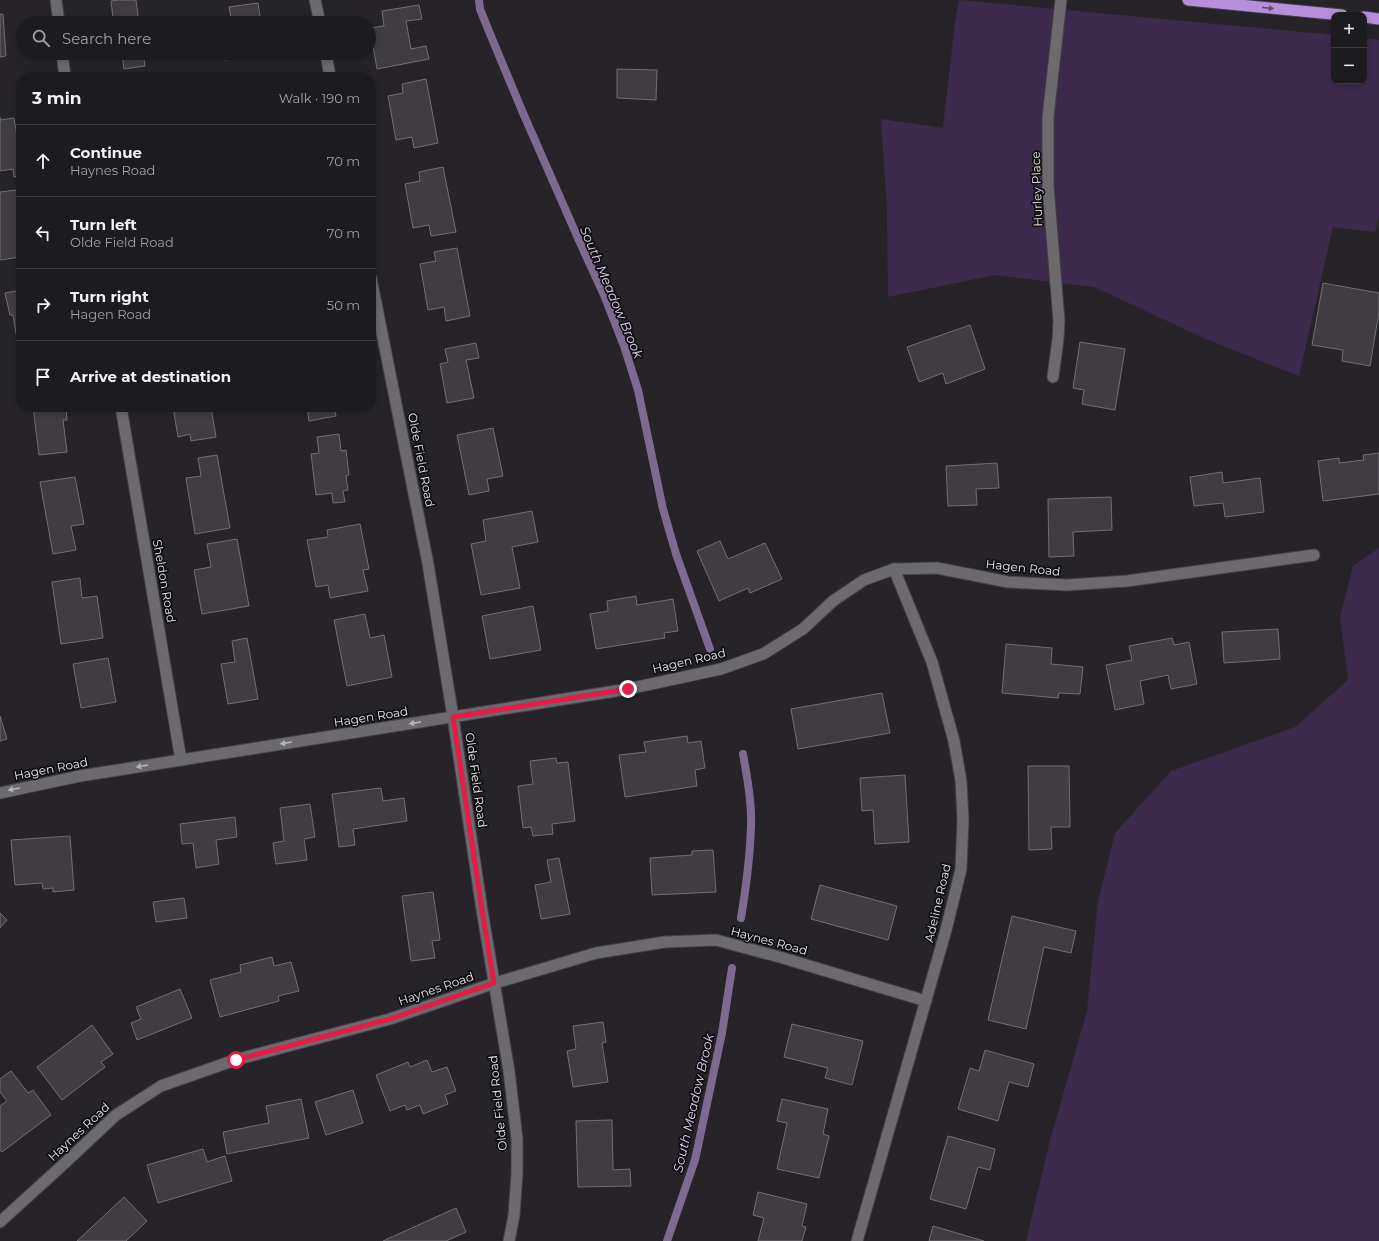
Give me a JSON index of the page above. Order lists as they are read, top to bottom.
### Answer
{
  "streets": {
    "street": [
      "Hurley Place",
      "Olde Field Road",
      "Hagen Road",
      "Sheldon Road",
      "Adeline Road",
      "Haynes Road"
    ]
  },
  "crossings": [
    ["Olde Field Road", "Hagen Road"],
    ["Olde Field Road", "Haynes Road"],
    ["Hagen Road", "Sheldon Road"],
    ["Hagen Road", "Adeline Road"],
    ["Adeline Road", "Haynes Road"]
  ],
  "water": ["South Meadow Brook"],
  "page": {
    "map_buttons": ["+", "−"],
    "search": "Search here",
    "heading": ["3 min", "Walk · 190 m"],
    "list": [
      ["Continue", "Haynes Road", "70 m"],
      ["Turn left", "Olde Field Road", "70 m"],
      ["Turn right", "Hagen Road", "50 m"],
      "Arrive at destination"
    ]
  }
}
